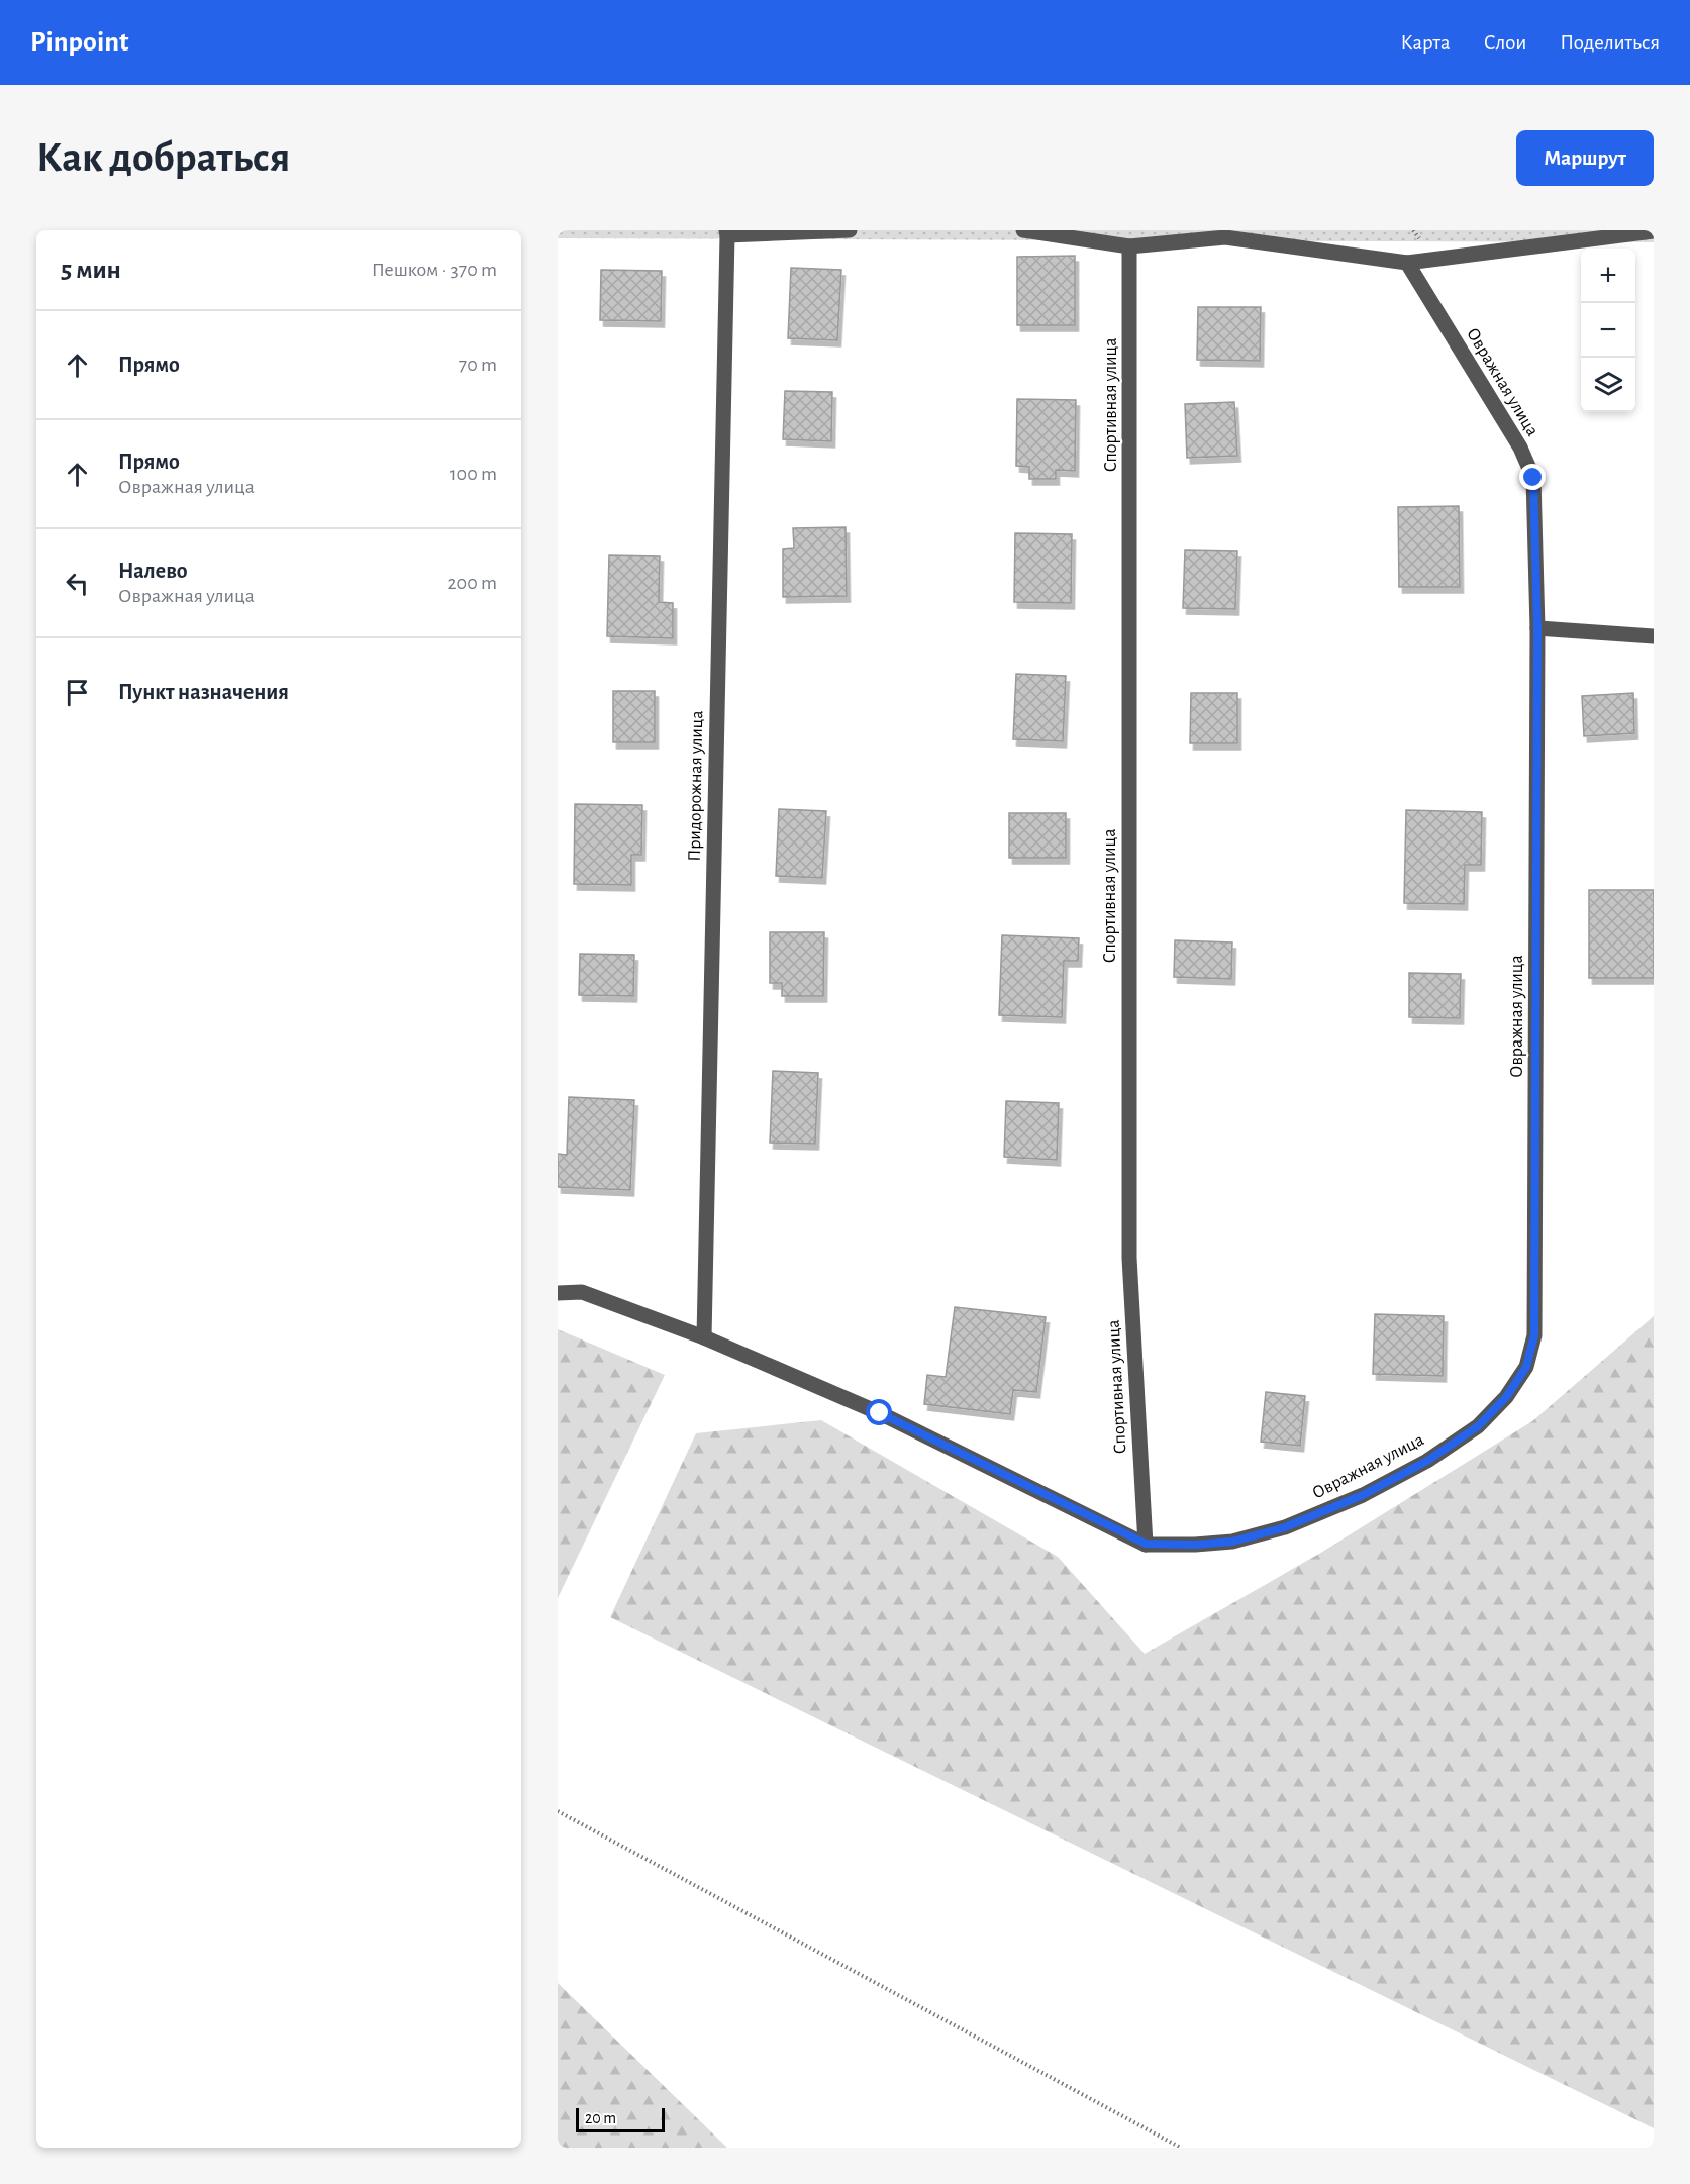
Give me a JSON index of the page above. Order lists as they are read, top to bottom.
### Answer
{
  "streets": {
    "street": ["Овражная улица", "Спортивная улица", "Придорожная улица"]
  },
  "crossings": [
    ["Овражная улица", "Спортивная улица"]
  ],
  "scale_bar": "20 m",
  "page": {
    "header": "Pinpoint",
    "nav": ["Карта", "Слои", "Поделиться"],
    "buttons": "Маршрут",
    "title": "Как добраться",
    "heading": ["5 мин", "Пешком · 370 m"],
    "map_buttons": ["+", "−"],
    "list": [
      ["Прямо", "70 m"],
      ["Прямо", "Овражная улица", "100 m"],
      ["Налево", "Овражная улица", "200 m"],
      "Пункт назначения"
    ],
    "scale": "20 m"
  }
}
